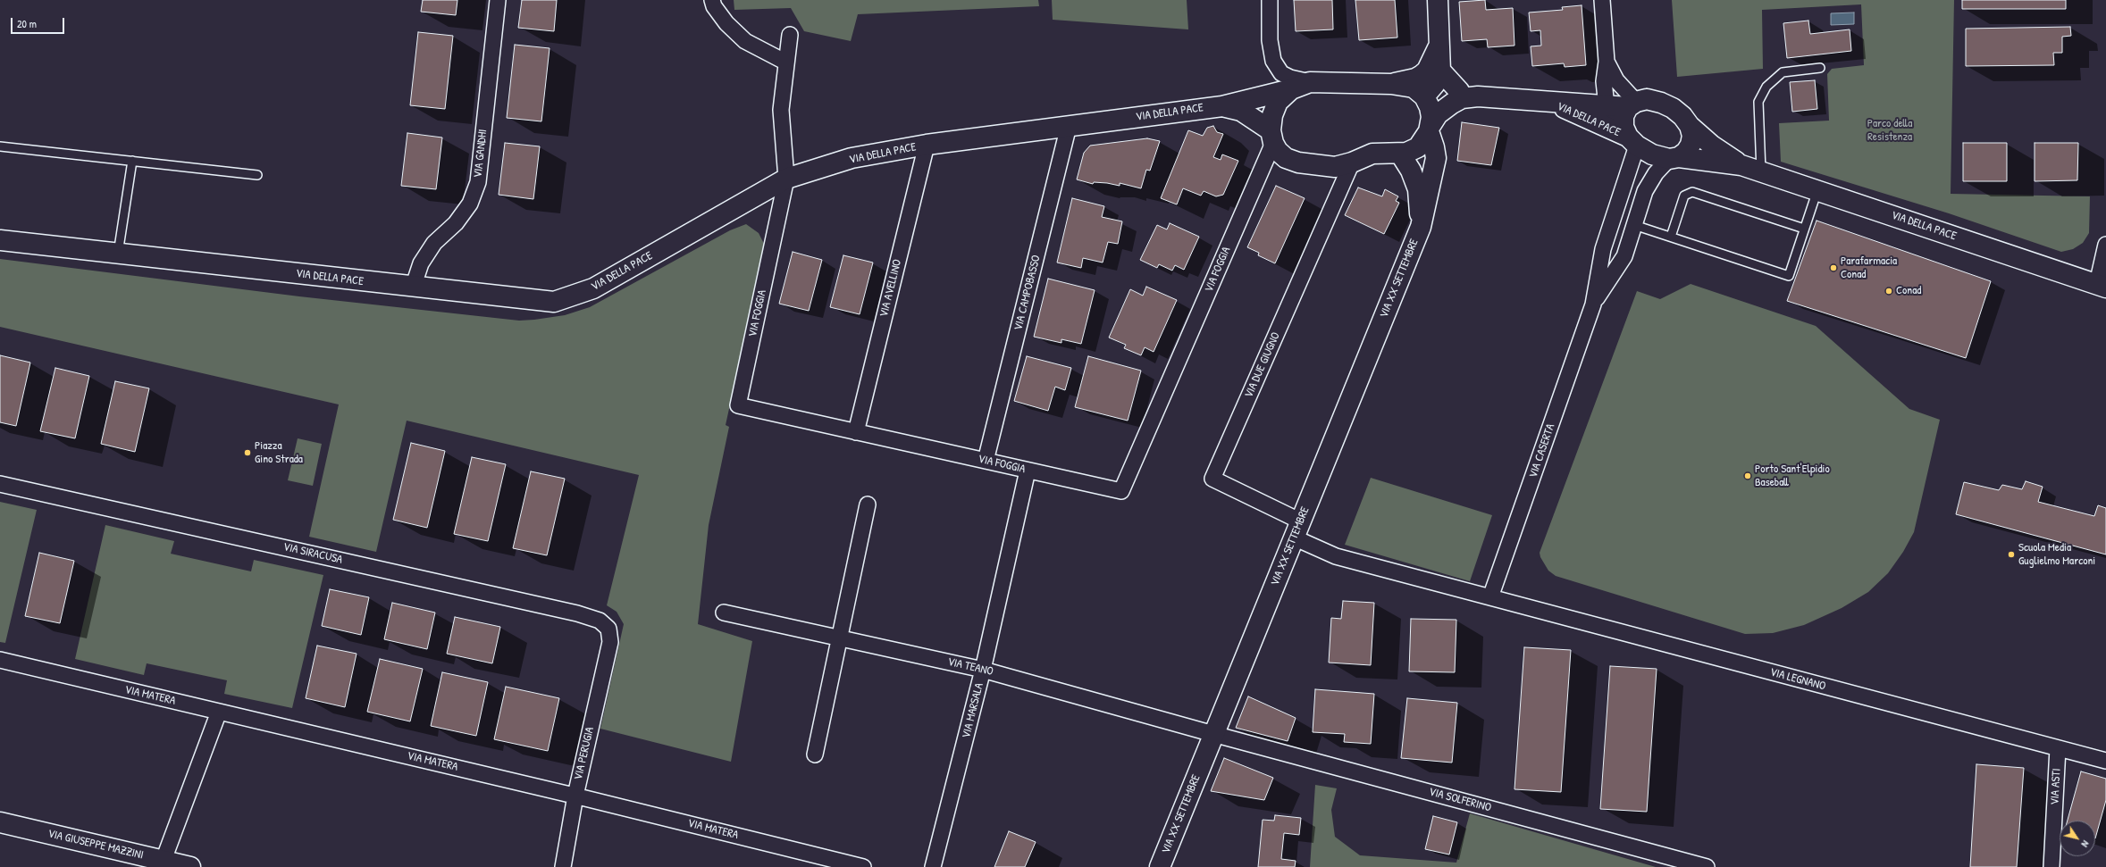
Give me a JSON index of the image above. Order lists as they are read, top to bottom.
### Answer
{
  "streets": {
    "street": [
      "VIA DELLA PACE",
      "VIA GANDHI",
      "VIA FOGGIA",
      "VIA XX SETTEMBRE",
      "VIA AVELLINO",
      "VIA CAMPOBASSO",
      "VIA DUE GIUGNO",
      "VIA CASERTA",
      "VIA SIRACUSA",
      "VIA TEANO",
      "VIA LEGNANO",
      "VIA MATERA",
      "VIA MARSALA",
      "VIA PERUGIA",
      "VIA ASTI",
      "VIA SOLFERINO",
      "VIA GIUSEPPE MAZZINI"
    ]
  },
  "crossings": [
    ["VIA DELLA PACE", "VIA GANDHI"],
    ["VIA DELLA PACE", "VIA FOGGIA"],
    ["VIA DELLA PACE", "VIA XX SETTEMBRE"],
    ["VIA DELLA PACE", "VIA AVELLINO"],
    ["VIA DELLA PACE", "VIA CAMPOBASSO"],
    ["VIA DELLA PACE", "VIA DUE GIUGNO"],
    ["VIA DELLA PACE", "VIA CASERTA"],
    ["VIA FOGGIA", "VIA AVELLINO"],
    ["VIA FOGGIA", "VIA CAMPOBASSO"],
    ["VIA FOGGIA", "VIA MARSALA"],
    ["VIA XX SETTEMBRE", "VIA DUE GIUGNO"],
    ["VIA XX SETTEMBRE", "VIA TEANO"],
    ["VIA XX SETTEMBRE", "VIA LEGNANO"],
    ["VIA XX SETTEMBRE", "VIA SOLFERINO"],
    ["VIA DUE GIUGNO", "VIA LEGNANO"],
    ["VIA CASERTA", "VIA LEGNANO"],
    ["VIA SIRACUSA", "VIA PERUGIA"],
    ["VIA TEANO", "VIA MARSALA"],
    ["VIA TEANO", "VIA SOLFERINO"],
    ["VIA LEGNANO", "VIA ASTI"],
    ["VIA MATERA", "VIA PERUGIA"]
  ],
  "parks": ["Parco della Resistenza"],
  "places": [
    "Parafarmacia Conad",
    "Conad",
    "Piazza Gino Strada",
    "Porto Sant'Elpidio Baseball",
    "Scuola Media Guglielmo Marconi"
  ],
  "scale_bar": "20 m",
  "north": "bottom right"
}
